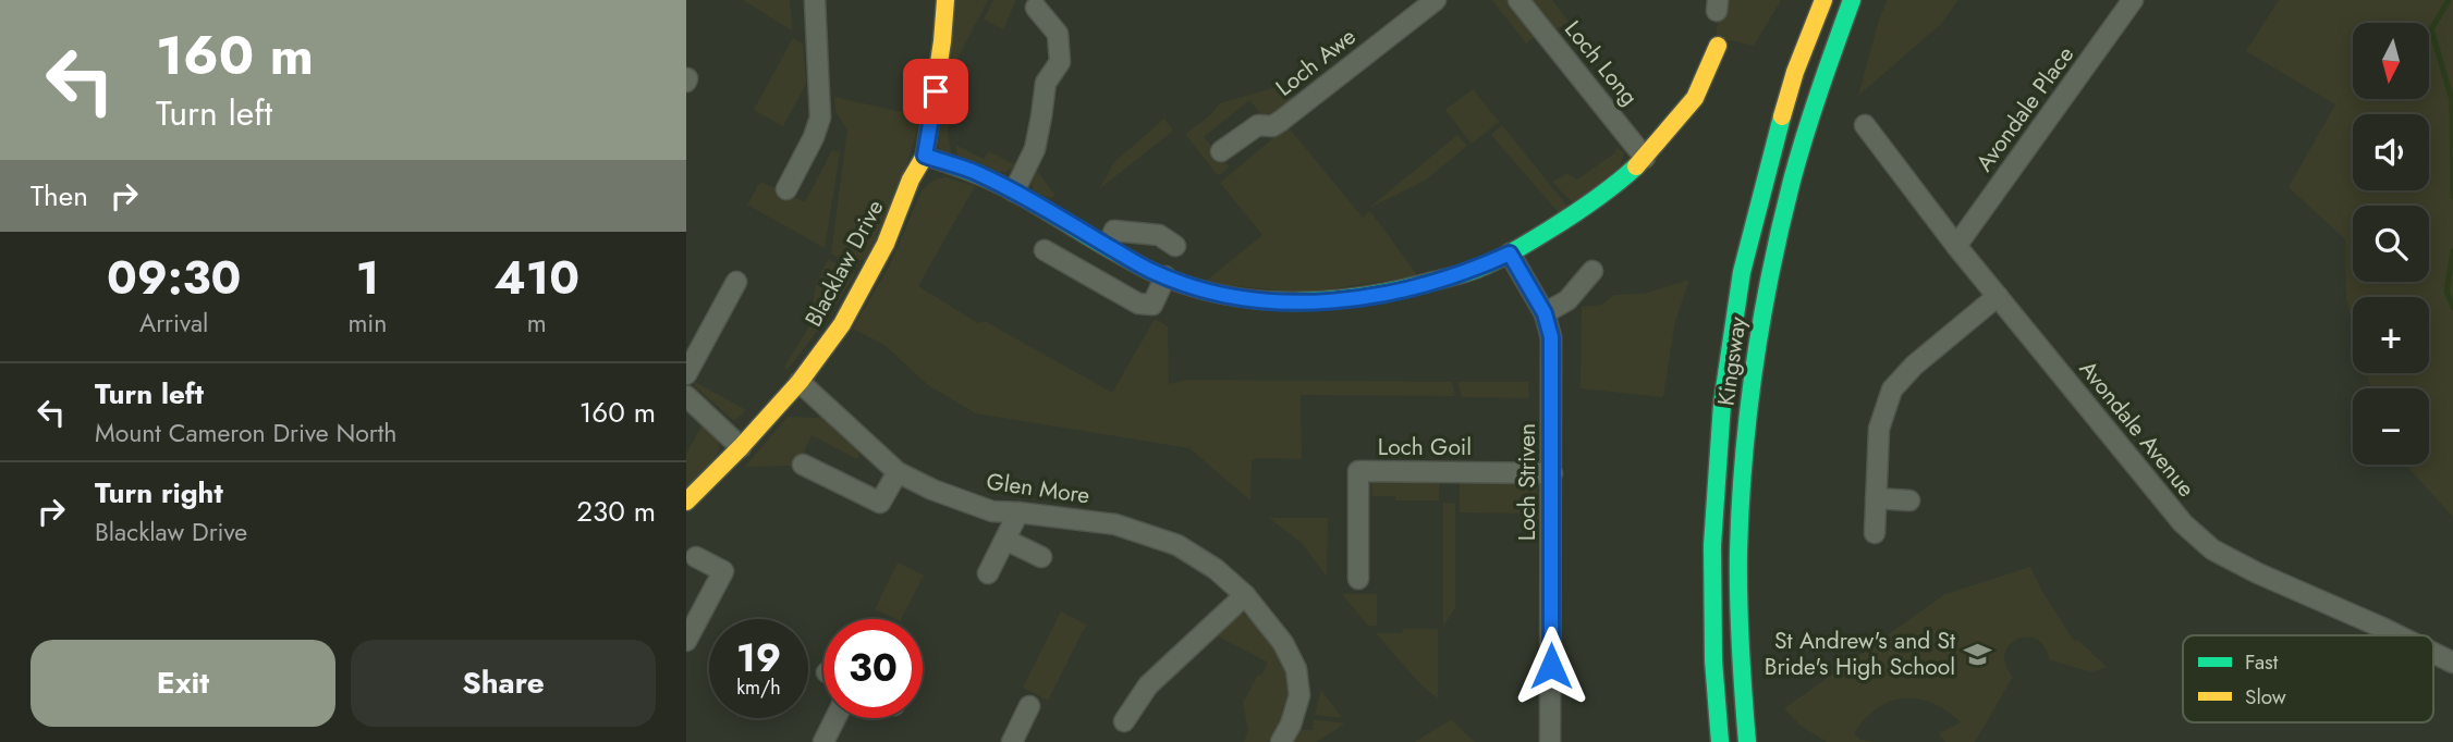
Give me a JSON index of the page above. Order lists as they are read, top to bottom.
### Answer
{
  "streets": {
    "main road": ["Blacklaw Drive", "Kingsway"],
    "street": [
      "Loch Awe",
      "Loch Long",
      "Avondale Place",
      "Avondale Avenue",
      "Loch Goil",
      "Loch Striven",
      "Glen More"
    ]
  },
  "crossings": [
    ["Avondale Place", "Avondale Avenue"],
    ["Blacklaw Drive", "Glen More"],
    ["Loch Goil", "Loch Striven"]
  ],
  "places": {
    "school or university": ["St Andrew's and St Bride's High School"]
  },
  "legend": ["Fast", "Slow"],
  "north": "bottom",
  "page": {
    "turn": ["160 m", "Turn left"],
    "map_buttons": ["+", "−"],
    "then": "Then",
    "eta": [
      "09:30",
      "Arrival",
      "1",
      "min",
      "410",
      "m"
    ],
    "list": [
      {
        "name": "Turn left",
        "note": "Mount Cameron Drive North",
        "value": "160 m"
      },
      {
        "name": "Turn right",
        "note": "Blacklaw Drive",
        "value": "230 m"
      }
    ],
    "speed": "19 km/h",
    "limit": "30",
    "buttons": ["Exit", "Share"]
  }
}
